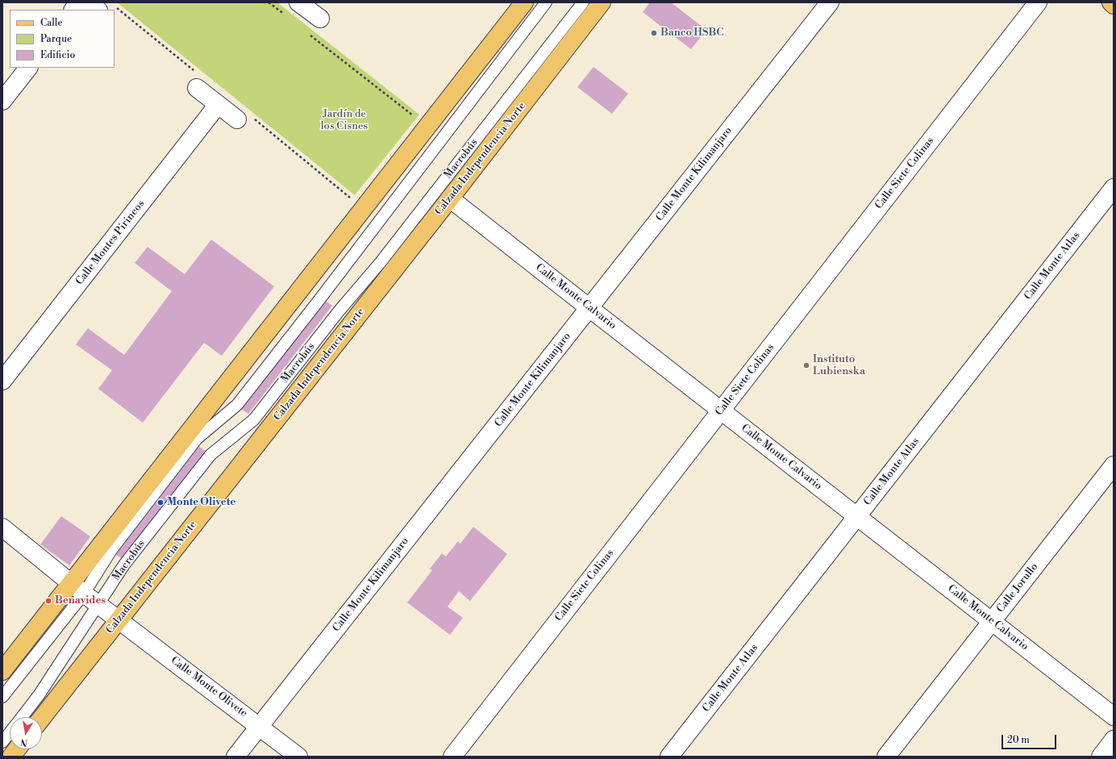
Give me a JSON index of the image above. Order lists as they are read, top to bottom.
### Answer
{
  "streets": {
    "main road": ["Calzada Independencia Norte"],
    "street": [
      "Calle Siete Colinas",
      "Calle Monte Kilimanjaro",
      "Calle Montes Pirineos",
      "Calle Monte Atlas",
      "Calle Monte Calvario",
      "Calle Jorullo",
      "Calle Monte Olivete"
    ],
    "lane": ["Macrobús"]
  },
  "crossings": [
    ["Macrobús", "Calle Monte Olivete"],
    ["Calzada Independencia Norte", "Calle Monte Calvario"],
    ["Calzada Independencia Norte", "Calle Monte Olivete"],
    ["Calle Siete Colinas", "Calle Monte Calvario"],
    ["Calle Monte Kilimanjaro", "Calle Monte Calvario"],
    ["Calle Monte Kilimanjaro", "Calle Monte Olivete"],
    ["Calle Monte Atlas", "Calle Monte Calvario"],
    ["Calle Monte Calvario", "Calle Jorullo"]
  ],
  "parks": ["Jardín de los Cisnes"],
  "places": [
    "Banco HSBC",
    "Instituto Lubienska",
    "Monte Olivete",
    "Benavides"
  ],
  "legend": ["Calle", "Parque", "Edificio"],
  "scale_bar": "20 m",
  "north": "bottom"
}
